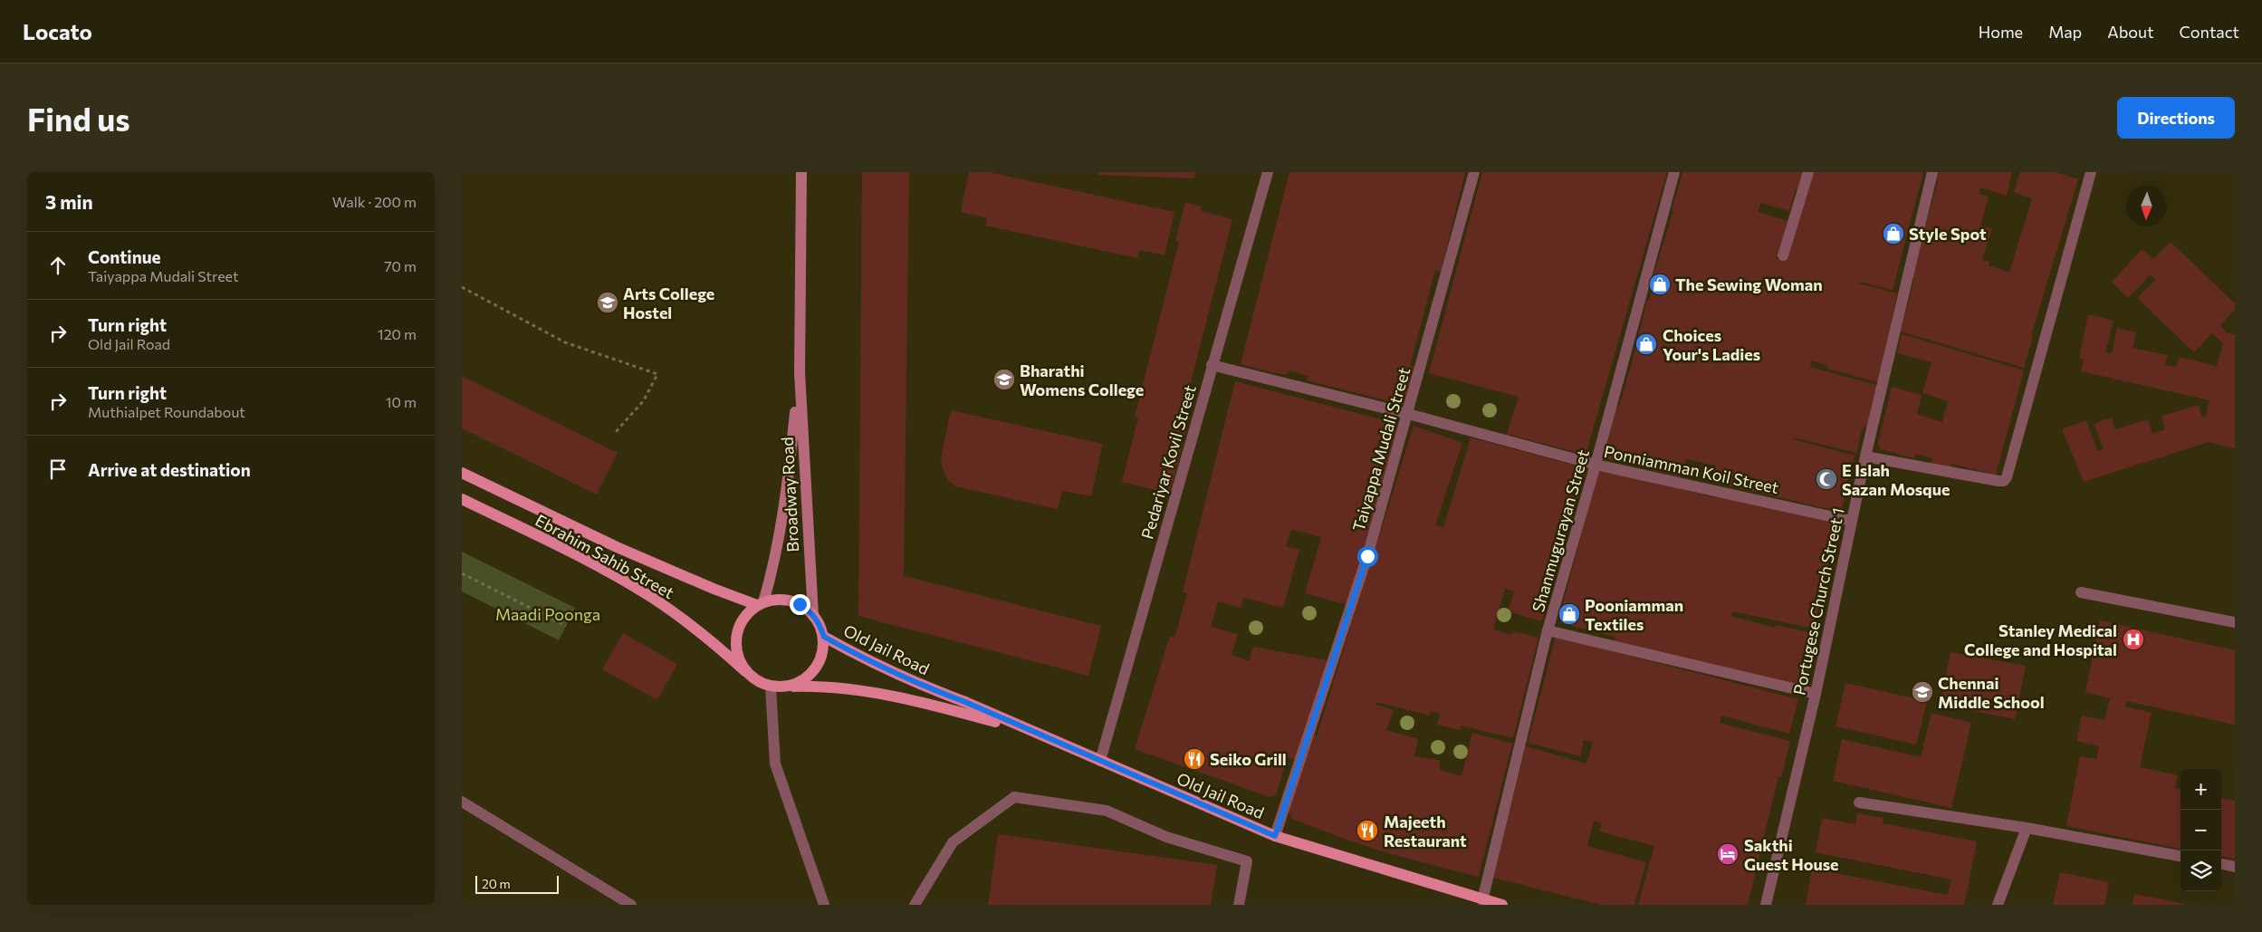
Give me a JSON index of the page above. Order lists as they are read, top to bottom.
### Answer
{
  "streets": {
    "main road": ["Broadway Road", "Ebrahim Sahib Street", "Old Jail Road"],
    "street": [
      "Taiyappa Mudali Street",
      "Pedariyar Kovil Street",
      "Ponniamman Koil Street",
      "Shanmugurayan Street",
      "Portugese Church Street 1"
    ]
  },
  "crossings": [
    ["Taiyappa Mudali Street", "Ponniamman Koil Street"],
    ["Taiyappa Mudali Street", "Old Jail Road"],
    ["Pedariyar Kovil Street", "Ponniamman Koil Street"],
    ["Pedariyar Kovil Street", "Old Jail Road"],
    ["Ponniamman Koil Street", "Shanmugurayan Street"],
    ["Ponniamman Koil Street", "Portugese Church Street 1"],
    ["Broadway Road", "Ebrahim Sahib Street"],
    ["Broadway Road", "Old Jail Road"],
    ["Shanmugurayan Street", "Old Jail Road"],
    ["Ebrahim Sahib Street", "Old Jail Road"]
  ],
  "parks": ["Maadi Poonga"],
  "places": {
    "shop": [
      "Style Spot",
      "The Sewing Woman",
      "Choices Your's Ladies",
      "Pooniamman Textiles"
    ],
    "school or university": ["Arts College Hostel", "Bharathi Womens College", "Chennai Middle School"],
    "mosque": ["E Islah Sazan Mosque"],
    "hospital": ["Stanley Medical College and Hospital"],
    "restaurant": ["Seiko Grill", "Majeeth Restaurant"],
    "hotel": ["Sakthi Guest House"]
  },
  "scale_bar": "20 m",
  "north": "bottom",
  "page": {
    "header": "Locato",
    "nav": [
      "Home",
      "Map",
      "About",
      "Contact"
    ],
    "buttons": "Directions",
    "title": "Find us",
    "heading": ["3 min", "Walk · 200 m"],
    "list": [
      ["Continue", "Taiyappa Mudali Street", "70 m"],
      ["Turn right", "Old Jail Road", "120 m"],
      ["Turn right", "Muthialpet Roundabout", "10 m"],
      "Arrive at destination"
    ],
    "map_buttons": ["+", "−"],
    "scale": "20 m"
  }
}
